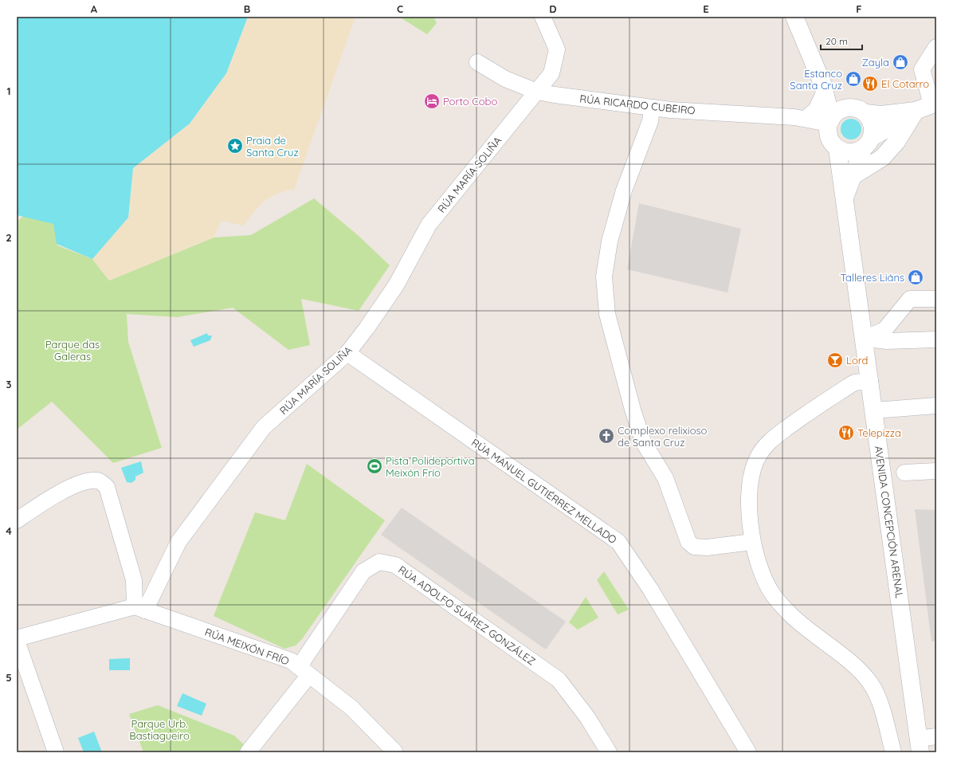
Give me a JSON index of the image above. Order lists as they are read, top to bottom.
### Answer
{
  "streets": {
    "main road": ["AVENIDA CONCEPCIÓN ARENAL"],
    "street": [
      "RÚA RICARDO CUBEIRO",
      "RÚA MARÍA SOLIÑA",
      "RÚA MANUEL GUTIÉRREZ MELLADO",
      "RÚA ADOLFO SUÁREZ GONZÁLEZ",
      "RÚA MEIXÓN FRÍO"
    ]
  },
  "crossings": [
    ["RÚA RICARDO CUBEIRO", "RÚA MARÍA SOLIÑA"],
    ["RÚA RICARDO CUBEIRO", "AVENIDA CONCEPCIÓN ARENAL"],
    ["RÚA MARÍA SOLIÑA", "RÚA MANUEL GUTIÉRREZ MELLADO"],
    ["RÚA MARÍA SOLIÑA", "RÚA MEIXÓN FRÍO"],
    ["RÚA ADOLFO SUÁREZ GONZÁLEZ", "RÚA MEIXÓN FRÍO"]
  ],
  "parks": ["Parque das Galeras", "Parque Urb. Bastiagueiro"],
  "places": {
    "shop": ["Zayla", "Estanco Santa Cruz", "Talleres Liáns"],
    "restaurant": ["El Cotarro", "Telepizza"],
    "hotel": ["Porto Cobo"],
    "place": ["Praia de Santa Cruz"],
    "bar": ["Lord"],
    "church": ["Complexo relixioso de Santa Cruz"],
    "sports": ["Pista Polideportiva Meixón Frío"]
  },
  "scale_bar": "20 m",
  "grid": {
    "columns": [
      "A",
      "B",
      "C",
      "D",
      "E",
      "F"
    ],
    "rows": [
      "1",
      "2",
      "3",
      "4",
      "5"
    ]
  }
}
